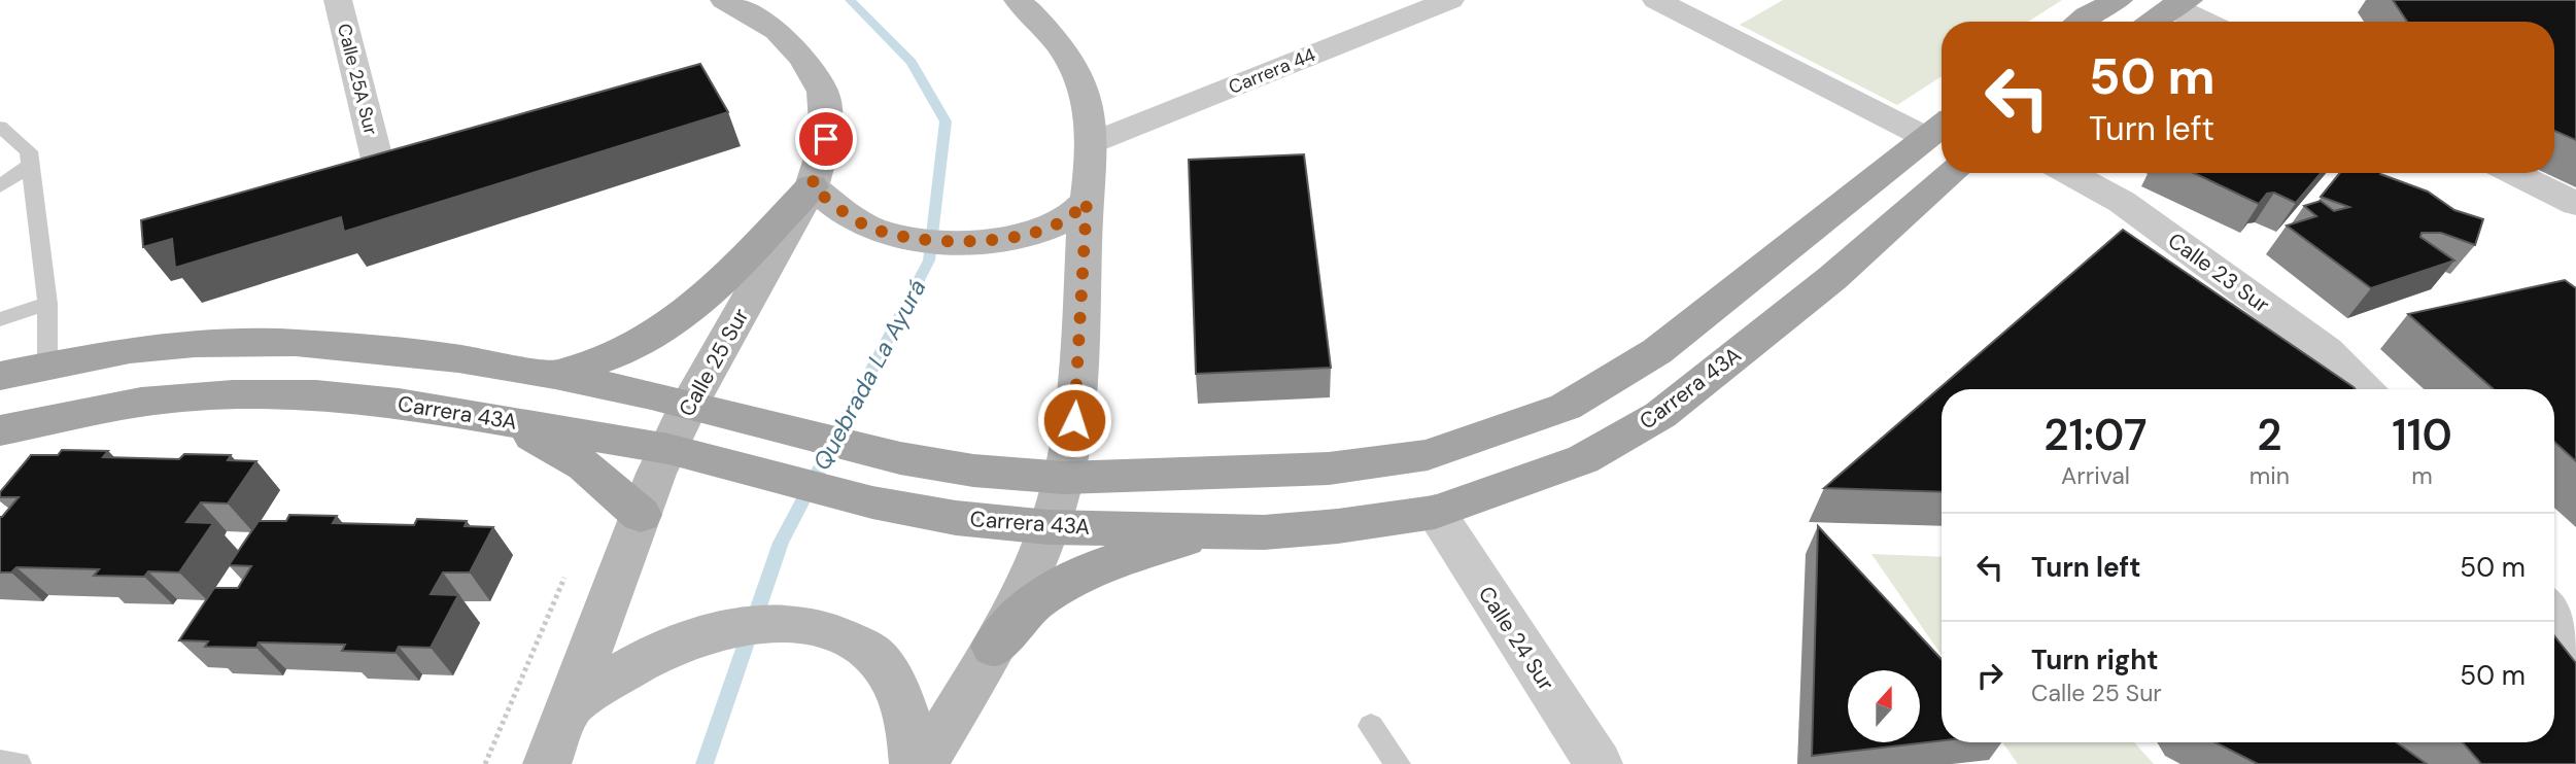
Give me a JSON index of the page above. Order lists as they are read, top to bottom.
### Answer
{
  "streets": {
    "main road": ["Calle 25 Sur", "Carrera 43A"],
    "street": [
      "Carrera 44",
      "Calle 25A Sur",
      "Calle 23 Sur",
      "Calle 24 Sur"
    ]
  },
  "crossings": [
    ["Calle 25 Sur", "Carrera 43A"],
    ["Carrera 43A", "Calle 24 Sur"]
  ],
  "water": ["Quebrada La Ayurá"],
  "north": "top",
  "page": {
    "turn": ["50 m", "Turn left"],
    "eta": [
      "21:07",
      "Arrival",
      "2",
      "min",
      "110",
      "m"
    ],
    "list": [
      {
        "name": "Turn left",
        "value": "50 m"
      },
      {
        "name": "Turn right",
        "note": "Calle 25 Sur",
        "value": "50 m"
      }
    ]
  }
}
